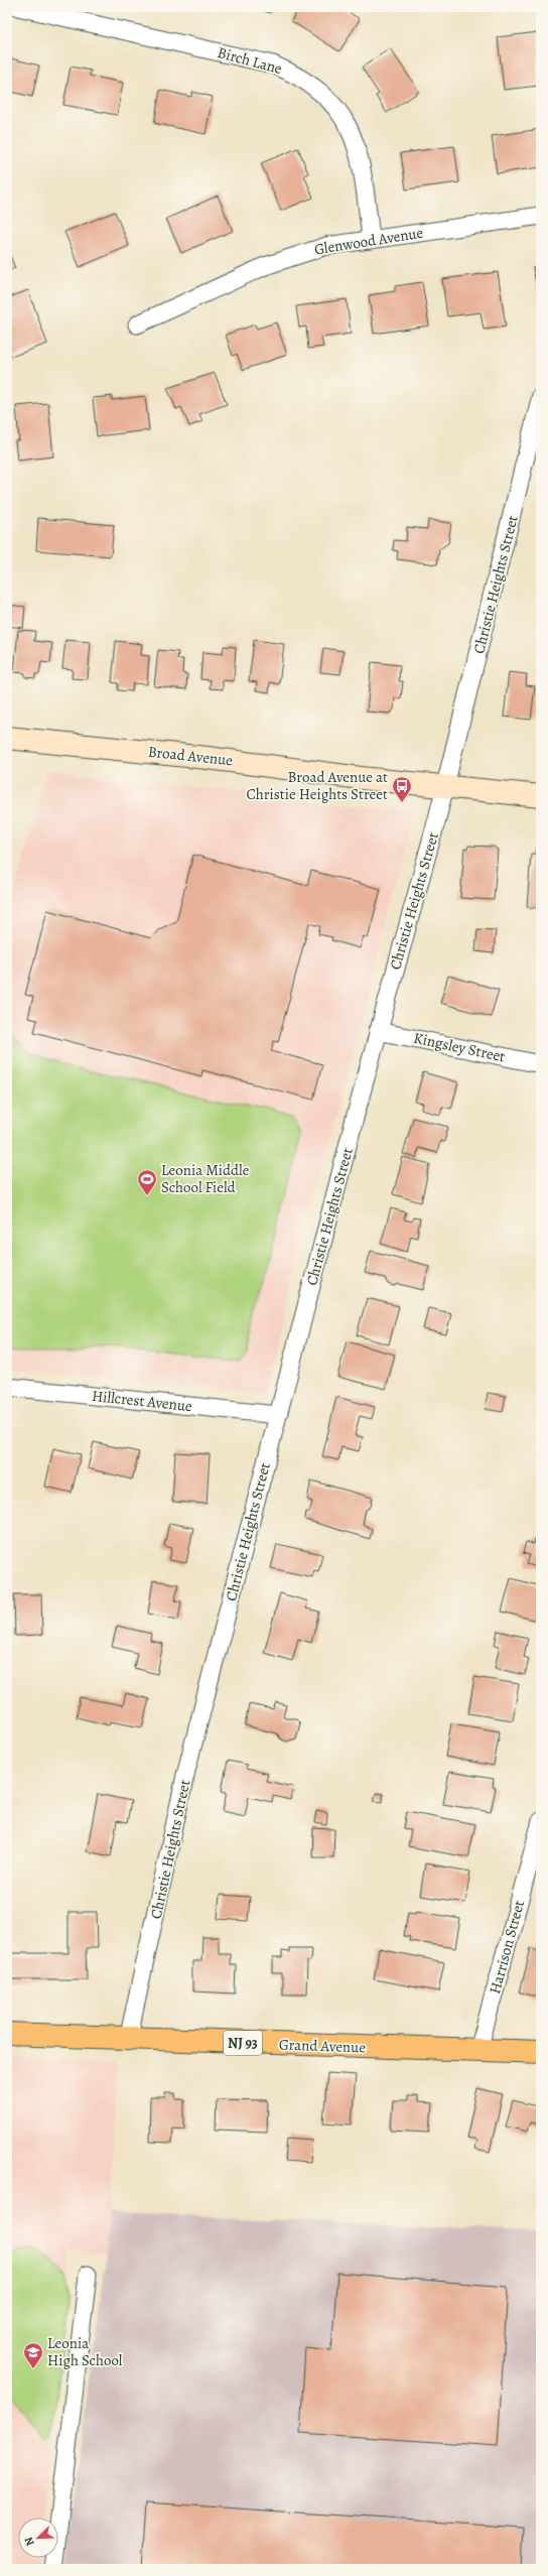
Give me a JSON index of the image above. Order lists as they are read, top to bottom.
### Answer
{
  "streets": {
    "main road": ["NJ 93", "Grand Avenue"],
    "street": [
      "Birch Lane",
      "Glenwood Avenue",
      "Christie Heights Street",
      "Broad Avenue",
      "Kingsley Street",
      "Hillcrest Avenue",
      "Harrison Street"
    ]
  },
  "crossings": [
    ["Birch Lane", "Glenwood Avenue"],
    ["Christie Heights Street", "Broad Avenue"],
    ["Christie Heights Street", "Kingsley Street"],
    ["Christie Heights Street", "Hillcrest Avenue"],
    ["Christie Heights Street", "Grand Avenue"],
    ["Harrison Street", "Grand Avenue"]
  ],
  "places": {
    "bus stop": ["Broad Avenue at Christie Heights Street"],
    "sports": ["Leonia Middle School Field"],
    "school or university": ["Leonia High School"]
  },
  "north": "bottom left"
}
